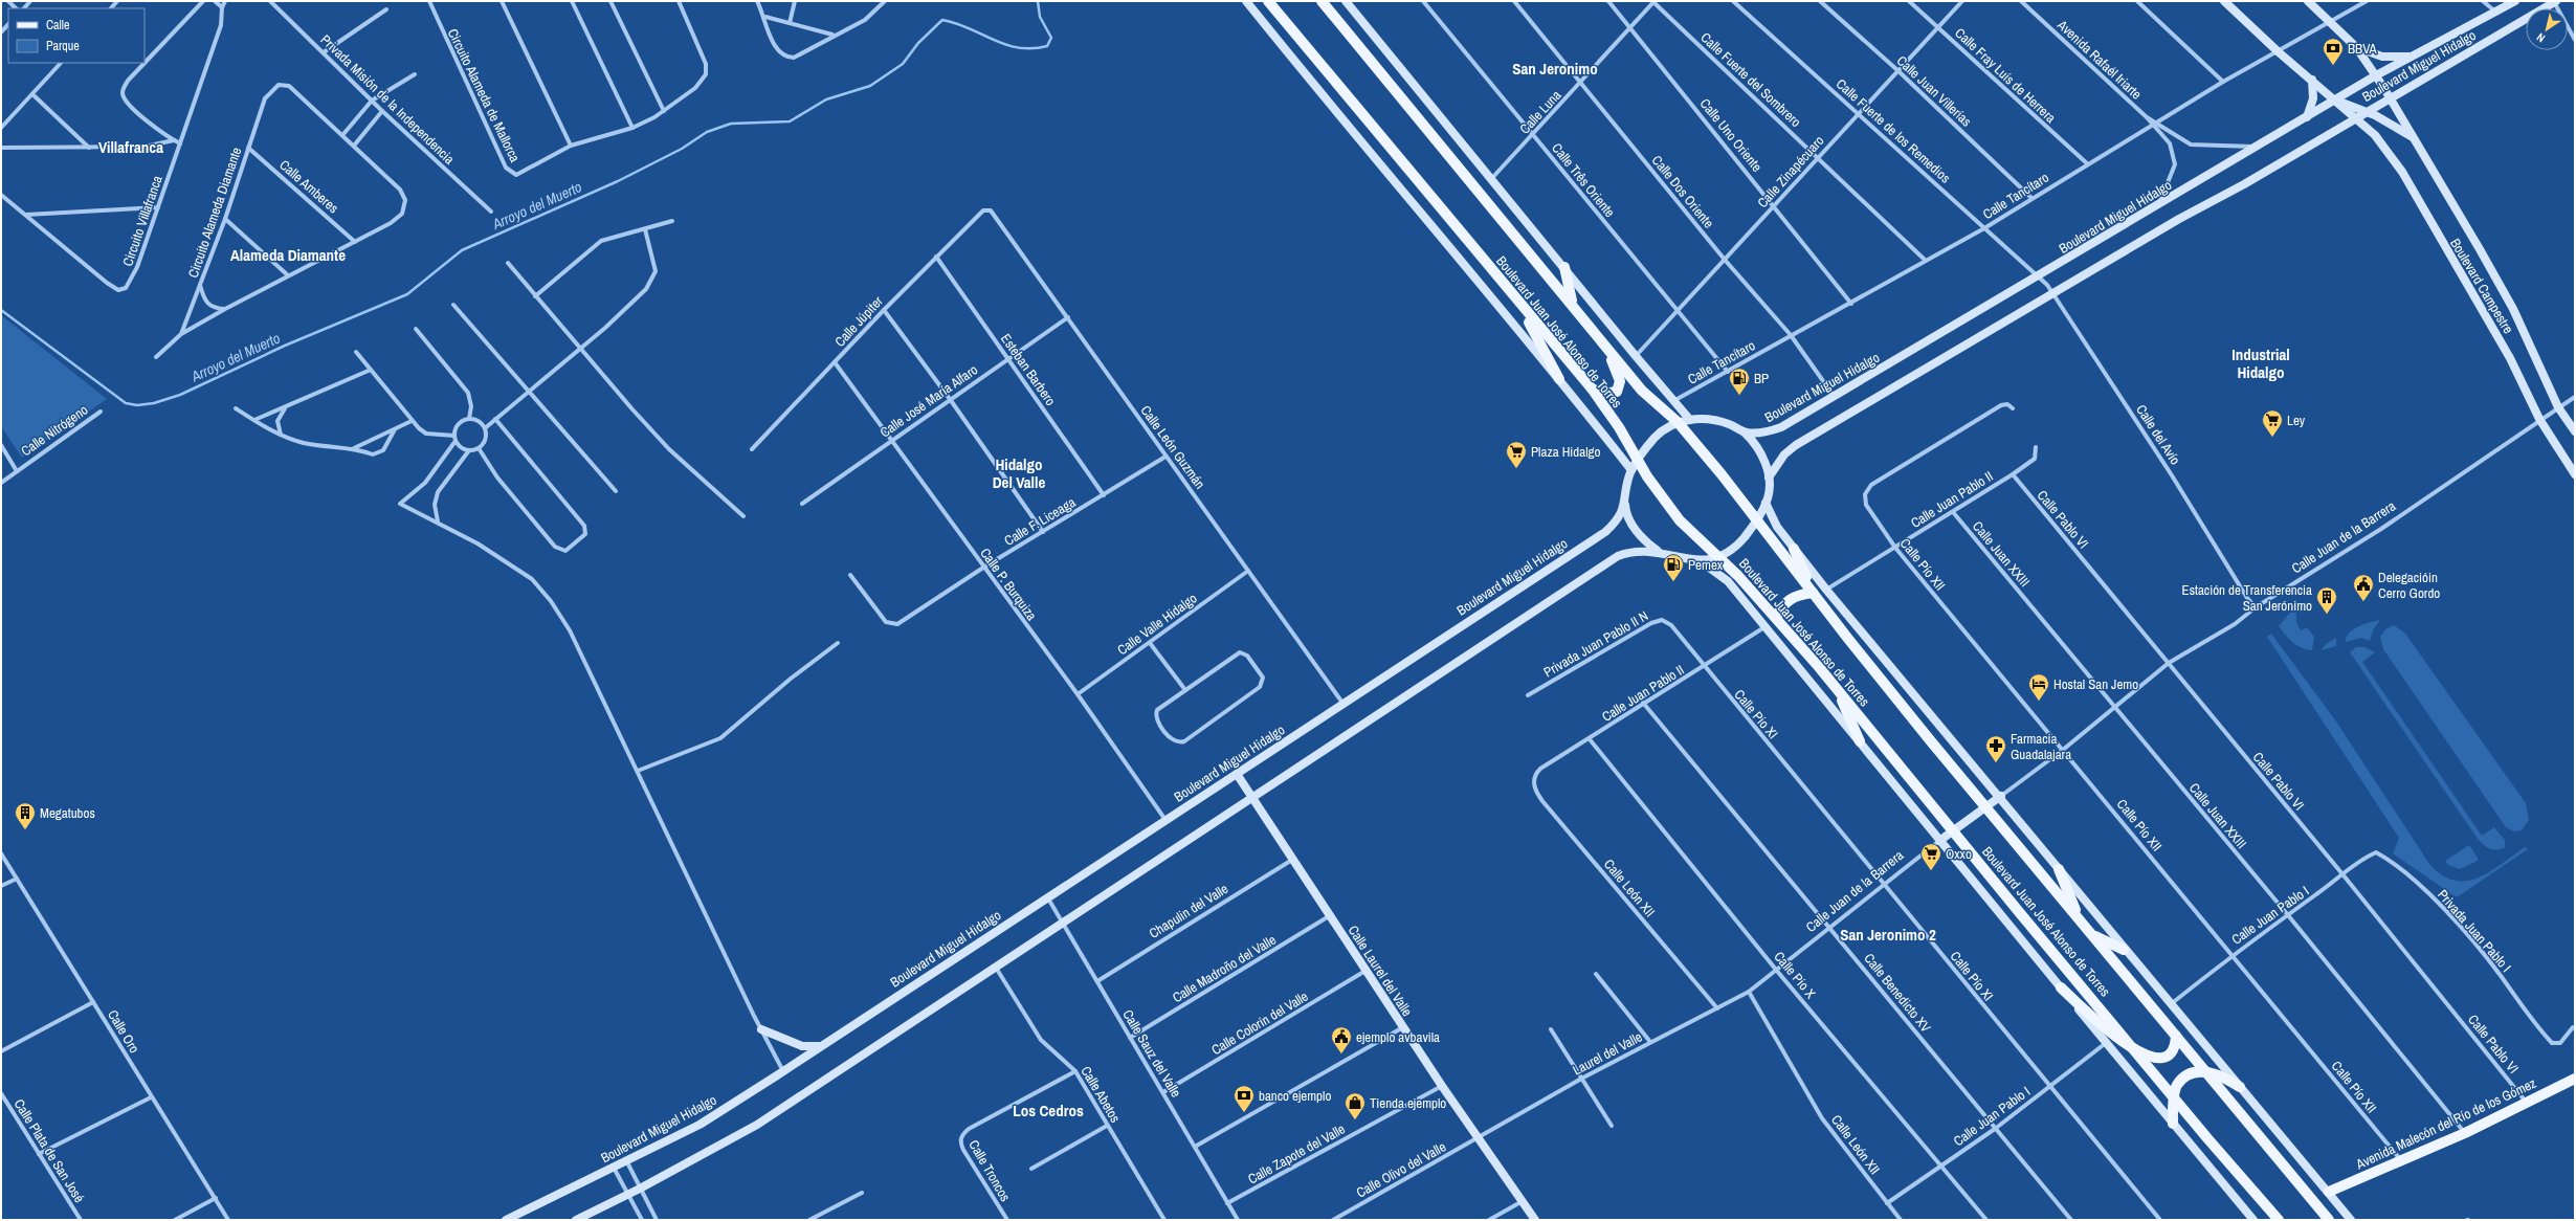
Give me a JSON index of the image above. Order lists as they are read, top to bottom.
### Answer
{
  "streets": {
    "main road": [
      "Boulevard Miguel Hidalgo",
      "Boulevard Campestre",
      "Boulevard Juan José Alonso de Torres",
      "Calle Juan de la Barrera",
      "Calle Laurel del Valle",
      "Avenida Malecón del Río de los Gómez"
    ],
    "street": [
      "Avenida Rafaél Iriarte",
      "Calle Fray Luís de Herrera",
      "Calle Fuerte del Sombrero",
      "Calle Juan Villerías",
      "Circuito Alameda de Mallorca",
      "Privada Misión de la Independencia",
      "Calle Luna",
      "Calle Fuerte de los Remedios",
      "Calle Uno Oriente",
      "Calle Zinapécuaro",
      "Calle Três Oriente",
      "Calle Amberes",
      "Calle Dos Oriente",
      "Calle Tancítaro",
      "Circuito Alameda Diamante",
      "Circuito Villafranca",
      "Calle Júpiter",
      "Esteban Barbero",
      "Calle José María Alfaro",
      "Calle Nitrógeno",
      "Calle del Avío",
      "Calle León Guzmán",
      "Calle Juan Pablo II",
      "Calle Pablo VI",
      "Calle F. Liceaga",
      "Calle Juan XXIII",
      "Calle Pío XII",
      "Calle P. Burquiza",
      "Calle Valle Hidalgo",
      "Privada Juan Pablo II N",
      "Calle Pío XI",
      "Calle León XII",
      "Chapulin del Valle",
      "Calle Juan Pablo I",
      "Privada Juan Pablo I",
      "Calle Madroño del Valle",
      "Calle Pío X",
      "Calle Benedicto XV",
      "Calle Colorín del Valle",
      "Calle Oro",
      "Calle Sauz del Valle",
      "Laurel del Valle",
      "Calle Abetos",
      "Calle Plata de San José",
      "Calle Zapote del Valle",
      "Calle Olivo del Valle",
      "Calle Troncos"
    ]
  },
  "crossings": [
    ["Avenida Rafaél Iriarte", "Boulevard Miguel Hidalgo"],
    ["Avenida Rafaél Iriarte", "Calle Tancítaro"],
    ["Boulevard Miguel Hidalgo", "Calle Fuerte de los Remedios"],
    ["Boulevard Miguel Hidalgo", "Calle Dos Oriente"],
    ["Boulevard Miguel Hidalgo", "Boulevard Campestre"],
    ["Boulevard Miguel Hidalgo", "Boulevard Juan José Alonso de Torres"],
    ["Boulevard Miguel Hidalgo", "Calle del Avío"],
    ["Boulevard Miguel Hidalgo", "Calle León Guzmán"],
    ["Boulevard Miguel Hidalgo", "Calle P. Burquiza"],
    ["Boulevard Miguel Hidalgo", "Calle Laurel del Valle"],
    ["Boulevard Miguel Hidalgo", "Calle Sauz del Valle"],
    ["Boulevard Miguel Hidalgo", "Calle Abetos"],
    ["Calle Fray Luís de Herrera", "Calle Zinapécuaro"],
    ["Calle Fray Luís de Herrera", "Calle Tancítaro"],
    ["Calle Fuerte del Sombrero", "Calle Luna"],
    ["Calle Fuerte del Sombrero", "Calle Zinapécuaro"],
    ["Calle Fuerte del Sombrero", "Calle Tancítaro"],
    ["Calle Juan Villerías", "Calle Zinapécuaro"],
    ["Calle Juan Villerías", "Calle Tancítaro"],
    ["Calle Luna", "Calle Uno Oriente"],
    ["Calle Luna", "Calle Três Oriente"],
    ["Calle Luna", "Calle Dos Oriente"],
    ["Calle Fuerte de los Remedios", "Calle Zinapécuaro"],
    ["Calle Fuerte de los Remedios", "Calle Tancítaro"],
    ["Calle Fuerte de los Remedios", "Calle del Avío"],
    ["Calle Uno Oriente", "Calle Zinapécuaro"],
    ["Calle Uno Oriente", "Calle Tancítaro"],
    ["Calle Zinapécuaro", "Calle Três Oriente"],
    ["Calle Zinapécuaro", "Calle Dos Oriente"],
    ["Calle Três Oriente", "Calle Tancítaro"],
    ["Calle Amberes", "Circuito Alameda Diamante"],
    ["Calle Dos Oriente", "Calle Tancítaro"],
    ["Calle Tancítaro", "Boulevard Campestre"],
    ["Boulevard Campestre", "Calle Juan de la Barrera"],
    ["Calle Júpiter", "Esteban Barbero"],
    ["Calle Júpiter", "Calle León Guzmán"],
    ["Calle Júpiter", "Calle P. Burquiza"],
    ["Boulevard Juan José Alonso de Torres", "Calle Juan Pablo II"],
    ["Boulevard Juan José Alonso de Torres", "Calle Juan de la Barrera"],
    ["Boulevard Juan José Alonso de Torres", "Calle Juan Pablo I"],
    ["Esteban Barbero", "Calle José María Alfaro"],
    ["Esteban Barbero", "Calle F. Liceaga"],
    ["Calle José María Alfaro", "Calle León Guzmán"],
    ["Calle José María Alfaro", "Calle P. Burquiza"],
    ["Calle del Avío", "Calle Juan de la Barrera"],
    ["Calle León Guzmán", "Calle F. Liceaga"],
    ["Calle León Guzmán", "Calle Valle Hidalgo"],
    ["Calle Juan Pablo II", "Calle Pablo VI"],
    ["Calle Juan Pablo II", "Calle Juan XXIII"],
    ["Calle Juan Pablo II", "Calle Pío XII"],
    ["Calle Juan Pablo II", "Privada Juan Pablo II N"],
    ["Calle Juan Pablo II", "Calle Pío XI"],
    ["Calle Juan Pablo II", "Calle León XII"],
    ["Calle Juan Pablo II", "Calle Pío X"],
    ["Calle Juan Pablo II", "Calle Benedicto XV"],
    ["Calle Pablo VI", "Calle Juan de la Barrera"],
    ["Calle Pablo VI", "Calle Juan Pablo I"],
    ["Calle Pablo VI", "Privada Juan Pablo I"],
    ["Calle Pablo VI", "Avenida Malecón del Río de los Gómez"],
    ["Calle F. Liceaga", "Calle P. Burquiza"],
    ["Calle Juan de la Barrera", "Calle Juan XXIII"],
    ["Calle Juan de la Barrera", "Calle Pío XII"],
    ["Calle Juan de la Barrera", "Calle Pío XI"],
    ["Calle Juan de la Barrera", "Calle León XII"],
    ["Calle Juan de la Barrera", "Calle Pío X"],
    ["Calle Juan de la Barrera", "Calle Benedicto XV"],
    ["Calle Juan de la Barrera", "Laurel del Valle"],
    ["Calle Juan XXIII", "Calle Juan Pablo I"],
    ["Calle Juan XXIII", "Avenida Malecón del Río de los Gómez"],
    ["Calle Pío XII", "Calle Juan Pablo I"],
    ["Calle Pío XII", "Avenida Malecón del Río de los Gómez"],
    ["Calle P. Burquiza", "Calle Valle Hidalgo"],
    ["Privada Juan Pablo II N", "Calle Pío XI"],
    ["Calle Pío XI", "Calle Juan Pablo I"],
    ["Calle León XII", "Calle Juan Pablo I"],
    ["Calle León XII", "Laurel del Valle"],
    ["Chapulin del Valle", "Calle Laurel del Valle"],
    ["Chapulin del Valle", "Calle Sauz del Valle"],
    ["Calle Juan Pablo I", "Privada Juan Pablo I"],
    ["Calle Juan Pablo I", "Calle Pío X"],
    ["Calle Juan Pablo I", "Calle Benedicto XV"],
    ["Calle Madroño del Valle", "Calle Laurel del Valle"],
    ["Calle Madroño del Valle", "Calle Sauz del Valle"],
    ["Calle Laurel del Valle", "Calle Colorín del Valle"],
    ["Calle Laurel del Valle", "Laurel del Valle"],
    ["Calle Laurel del Valle", "Calle Zapote del Valle"],
    ["Calle Laurel del Valle", "Calle Olivo del Valle"],
    ["Calle Colorín del Valle", "Calle Sauz del Valle"],
    ["Calle Sauz del Valle", "Calle Zapote del Valle"],
    ["Laurel del Valle", "Calle Olivo del Valle"],
    ["Calle Abetos", "Calle Troncos"]
  ],
  "districts": [
    "San Jeronimo",
    "Villafranca",
    "Alameda Diamante",
    "Industrial Hidalgo",
    "Hidalgo Del Valle",
    "San Jeronimo 2",
    "Los Cedros"
  ],
  "water": ["Arroyo del Muerto"],
  "places": {
    "bank": ["BBVA", "banco ejemplo"],
    "fuel station": ["BP", "Pemex"],
    "supermarket": ["Ley", "Plaza Hidalgo", "Oxxo"],
    "public building": ["Delegacióin Cerro Gordo", "ejemplo avbavila"],
    "building": ["Estación de Transferencia San Jerónimo", "Megatubos"],
    "hotel": ["Hostal San Jemo"],
    "pharmacy": ["Farmacia Guadalajara"],
    "shop": ["Tienda ejemplo"]
  },
  "legend": ["Calle", "Parque"],
  "north": "bottom left"
}
